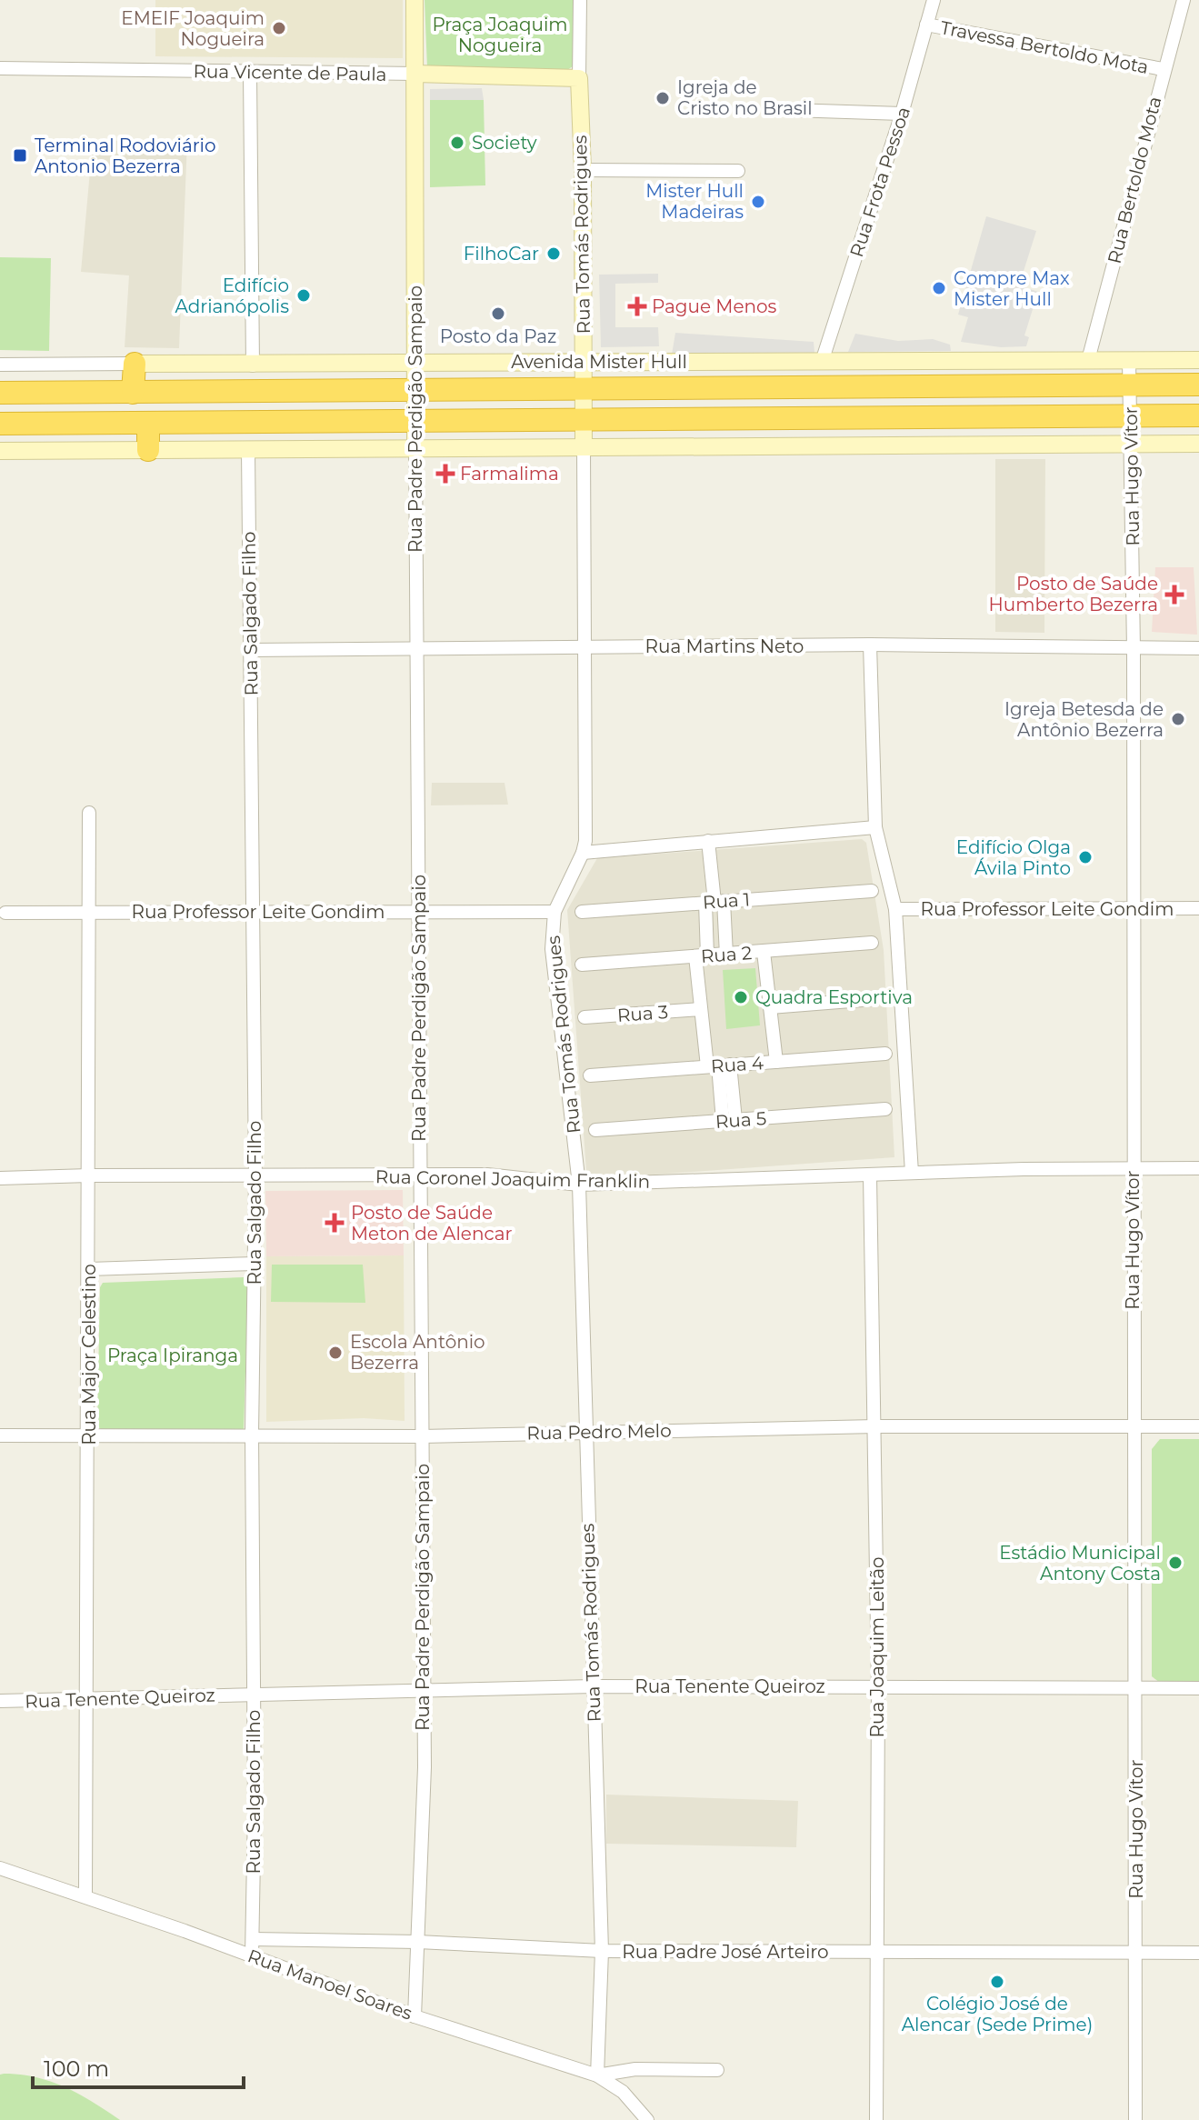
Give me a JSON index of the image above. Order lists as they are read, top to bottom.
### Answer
{
  "streets": {
    "highway": ["Avenida Mister Hull"],
    "main road": ["Rua Vicente de Paula", "Rua Tomás Rodrigues", "Rua Padre Perdigão Sampaio"],
    "street": [
      "Travessa Bertoldo Mota",
      "Rua Bertoldo Mota",
      "Rua Frota Pessoa",
      "Rua Hugo Vítor",
      "Rua Salgado Filho",
      "Rua Martins Neto",
      "Rua 1",
      "Rua Professor Leite Gondim",
      "Rua 2",
      "Rua 3",
      "Rua 4",
      "Rua 5",
      "Rua Coronel Joaquim Franklin",
      "Rua Major Celestino",
      "Rua Pedro Melo",
      "Rua Joaquim Leitão",
      "Rua Tenente Queiroz",
      "Rua Padre José Arteiro",
      "Rua Manoel Soares"
    ]
  },
  "crossings": [
    ["Travessa Bertoldo Mota", "Rua Bertoldo Mota"],
    ["Travessa Bertoldo Mota", "Rua Frota Pessoa"],
    ["Rua Vicente de Paula", "Rua Tomás Rodrigues"],
    ["Rua Vicente de Paula", "Rua Padre Perdigão Sampaio"],
    ["Rua Bertoldo Mota", "Avenida Mister Hull"],
    ["Rua Frota Pessoa", "Avenida Mister Hull"],
    ["Rua Tomás Rodrigues", "Avenida Mister Hull"],
    ["Rua Tomás Rodrigues", "Rua Martins Neto"],
    ["Rua Tomás Rodrigues", "Rua Professor Leite Gondim"],
    ["Rua Tomás Rodrigues", "Rua Coronel Joaquim Franklin"],
    ["Rua Tomás Rodrigues", "Rua Pedro Melo"],
    ["Rua Tomás Rodrigues", "Rua Tenente Queiroz"],
    ["Rua Tomás Rodrigues", "Rua Padre José Arteiro"],
    ["Rua Tomás Rodrigues", "Rua Manoel Soares"],
    ["Avenida Mister Hull", "Rua Padre Perdigão Sampaio"],
    ["Avenida Mister Hull", "Rua Hugo Vítor"],
    ["Rua Padre Perdigão Sampaio", "Rua Martins Neto"],
    ["Rua Padre Perdigão Sampaio", "Rua Professor Leite Gondim"],
    ["Rua Padre Perdigão Sampaio", "Rua Coronel Joaquim Franklin"],
    ["Rua Padre Perdigão Sampaio", "Rua Pedro Melo"],
    ["Rua Padre Perdigão Sampaio", "Rua Tenente Queiroz"],
    ["Rua Padre Perdigão Sampaio", "Rua Padre José Arteiro"],
    ["Rua Padre Perdigão Sampaio", "Rua Manoel Soares"],
    ["Rua Hugo Vítor", "Rua Martins Neto"],
    ["Rua Hugo Vítor", "Rua Professor Leite Gondim"],
    ["Rua Hugo Vítor", "Rua Coronel Joaquim Franklin"],
    ["Rua Hugo Vítor", "Rua Pedro Melo"],
    ["Rua Hugo Vítor", "Rua Tenente Queiroz"],
    ["Rua Hugo Vítor", "Rua Padre José Arteiro"],
    ["Rua Salgado Filho", "Rua Martins Neto"],
    ["Rua Salgado Filho", "Rua Professor Leite Gondim"],
    ["Rua Salgado Filho", "Rua Coronel Joaquim Franklin"],
    ["Rua Salgado Filho", "Rua Pedro Melo"],
    ["Rua Salgado Filho", "Rua Tenente Queiroz"],
    ["Rua Salgado Filho", "Rua Padre José Arteiro"],
    ["Rua Salgado Filho", "Rua Manoel Soares"],
    ["Rua Professor Leite Gondim", "Rua Major Celestino"],
    ["Rua Coronel Joaquim Franklin", "Rua Major Celestino"],
    ["Rua Coronel Joaquim Franklin", "Rua Joaquim Leitão"],
    ["Rua Major Celestino", "Rua Pedro Melo"],
    ["Rua Major Celestino", "Rua Tenente Queiroz"],
    ["Rua Major Celestino", "Rua Manoel Soares"],
    ["Rua Pedro Melo", "Rua Joaquim Leitão"],
    ["Rua Joaquim Leitão", "Rua Tenente Queiroz"],
    ["Rua Joaquim Leitão", "Rua Padre José Arteiro"]
  ],
  "parks": ["Praça Joaquim Nogueira", "Praça Ipiranga"],
  "places": {
    "other": [
      "EMEIF Joaquim Nogueira",
      "Igreja de Cristo no Brasil",
      "Society",
      "Mister Hull Madeiras",
      "FilhoCar",
      "Compre Max Mister Hull",
      "Edifício Adrianópolis",
      "Posto da Paz",
      "Igreja Betesda de Antônio Bezerra",
      "Edifício Olga Ávila Pinto",
      "Quadra Esportiva",
      "Escola Antônio Bezerra",
      "Estádio Municipal Antony Costa",
      "Colégio José de Alencar (Sede Prime)"
    ],
    "transit": ["Terminal Rodoviário Antonio Bezerra"],
    "health": [
      "Pague Menos",
      "Farmalima",
      "Posto de Saúde Humberto Bezerra",
      "Posto de Saúde Meton de Alencar"
    ]
  },
  "scale_bar": "100 m"
}
